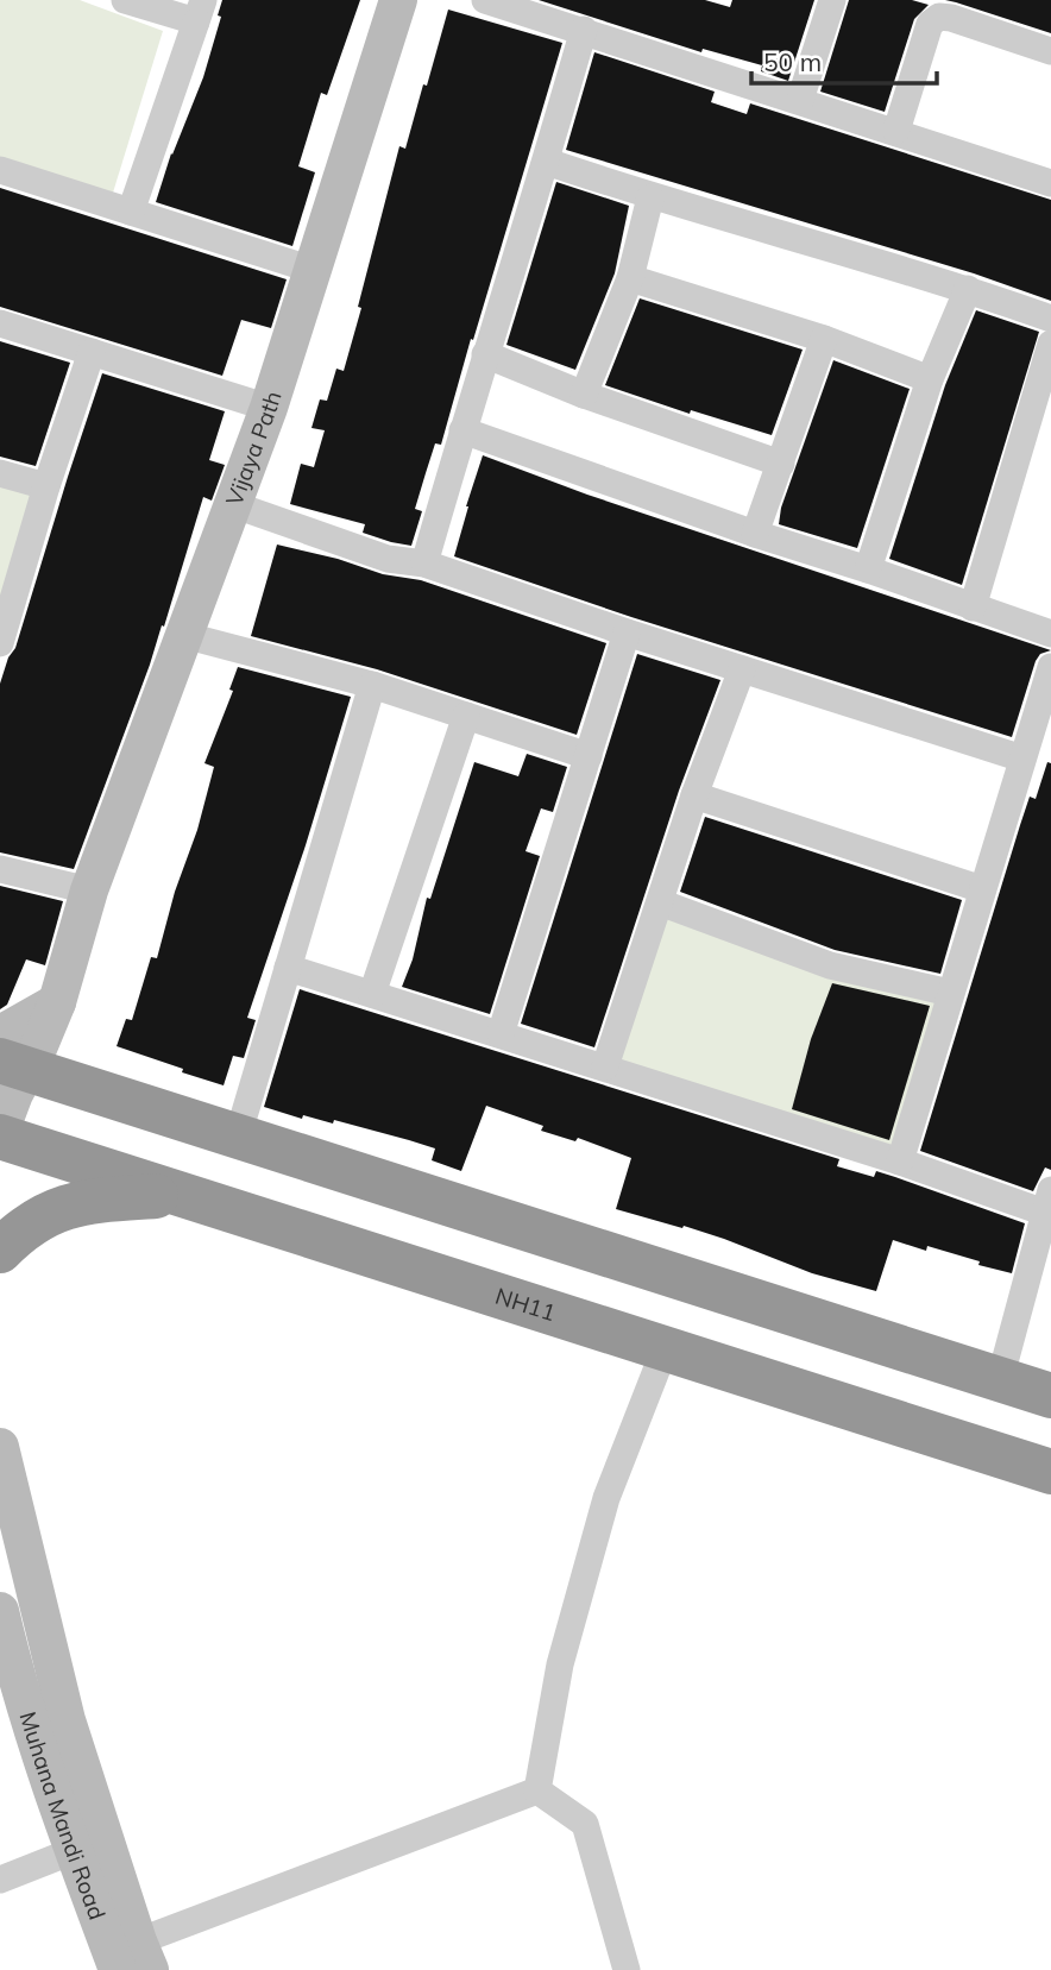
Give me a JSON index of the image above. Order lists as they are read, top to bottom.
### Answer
{
  "streets": {
    "highway": ["NH11"],
    "street": ["Vijaya Path", "Muhana Mandi Road"]
  },
  "crossings": [
    ["Vijaya Path", "NH11"]
  ],
  "scale_bar": "50 m"
}
